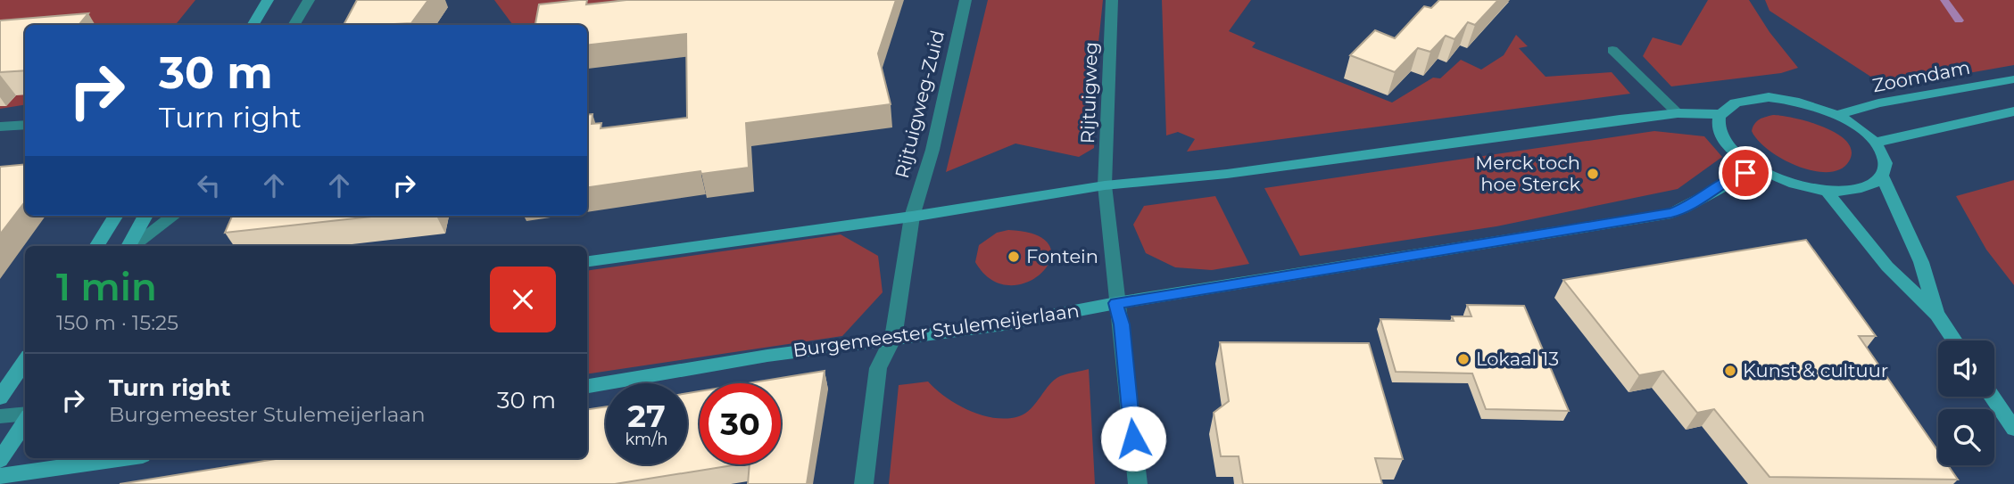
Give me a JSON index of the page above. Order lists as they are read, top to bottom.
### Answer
{
  "streets": {
    "main road": ["Zoomdam", "Burgemeester Stulemeijerlaan"],
    "street": ["Rijtuigweg", "Rijtuigweg-Zuid"]
  },
  "crossings": [
    ["Rijtuigweg", "Burgemeester Stulemeijerlaan"],
    ["Rijtuigweg-Zuid", "Burgemeester Stulemeijerlaan"]
  ],
  "places": [
    "Merck toch hoe Sterck",
    "Fontein",
    "Lokaal 13",
    "Kunst & cultuur"
  ],
  "page": {
    "turn": ["30 m", "Turn right"],
    "heading": ["1 min", "150 m · 15:25"],
    "list": [
      {
        "name": "Turn right",
        "note": "Burgemeester Stulemeijerlaan",
        "value": "30 m"
      }
    ],
    "speed": "27 km/h",
    "limit": "30"
  }
}
